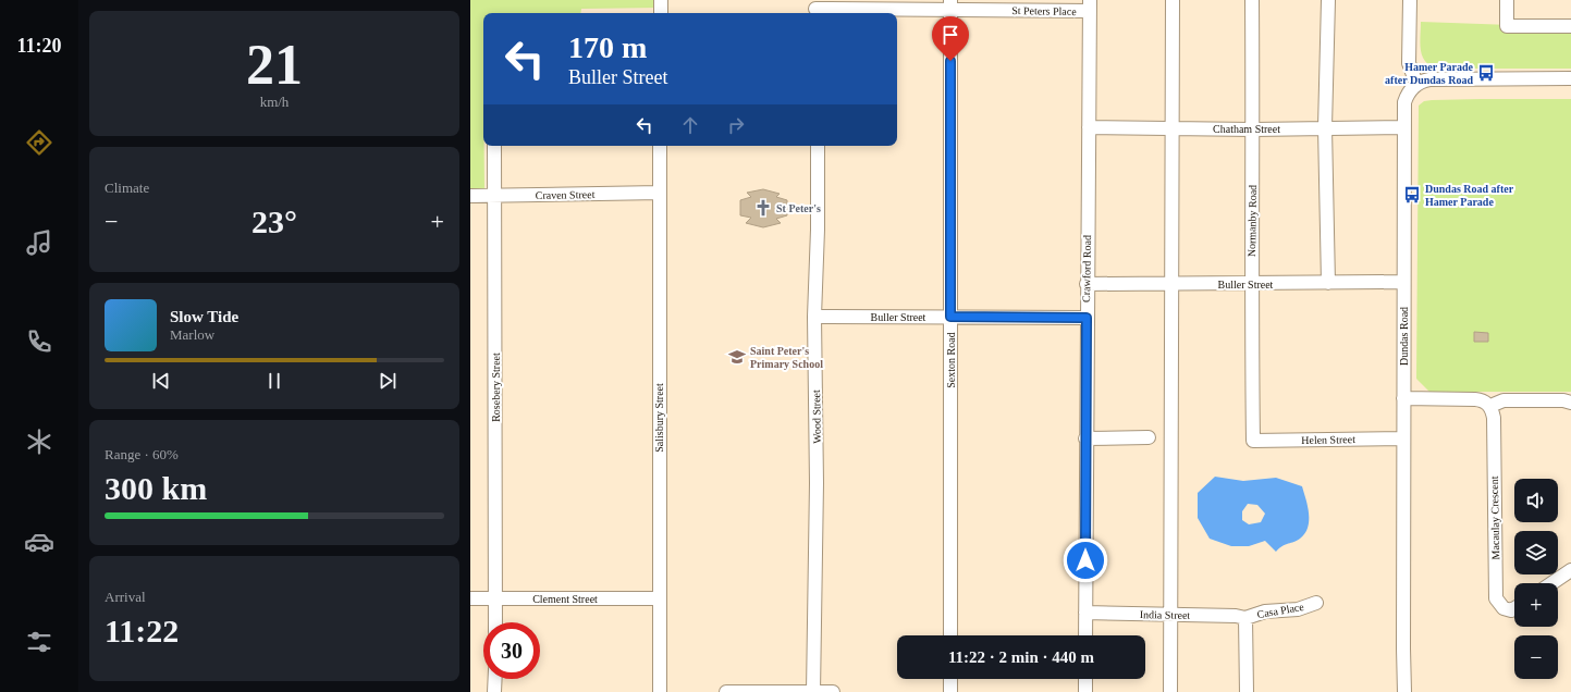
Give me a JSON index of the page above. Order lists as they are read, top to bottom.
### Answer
{
  "streets": {
    "street": [
      "St Peters Place",
      "Chatham Street",
      "Craven Street",
      "Normanby Road",
      "Crawford Road",
      "Buller Street",
      "Dundas Road",
      "Sexton Road",
      "Rosebery Street",
      "Wood Street",
      "Salisbury Street",
      "Helen Street",
      "Macaulay Crescent",
      "Clement Street",
      "Casa Place",
      "India Street"
    ]
  },
  "crossings": [
    ["St Peters Place", "Crawford Road"],
    ["St Peters Place", "Sexton Road"],
    ["Chatham Street", "Normanby Road"],
    ["Chatham Street", "Crawford Road"],
    ["Chatham Street", "Dundas Road"],
    ["Craven Street", "Rosebery Street"],
    ["Craven Street", "Salisbury Street"],
    ["Normanby Road", "Buller Street"],
    ["Normanby Road", "Helen Street"],
    ["Crawford Road", "Buller Street"],
    ["Crawford Road", "India Street"],
    ["Buller Street", "Dundas Road"],
    ["Buller Street", "Sexton Road"],
    ["Buller Street", "Wood Street"],
    ["Dundas Road", "Helen Street"],
    ["Rosebery Street", "Clement Street"],
    ["Salisbury Street", "Clement Street"],
    ["Casa Place", "India Street"]
  ],
  "places": {
    "bus stop": ["Hamer Parade after Dundas Road", "Dundas Road after Hamer Parade"],
    "church": ["St Peter's"],
    "school or university": ["Saint Peter's Primary School"]
  },
  "page": {
    "tabs": "11:20",
    "tile": [
      ["21", "km/h"],
      "Climate",
      ["Range · 60%", "300 km"],
      ["Arrival", "11:22"]
    ],
    "turn": ["170 m", "Buller Street"],
    "heat": ["−", "23°", "+"],
    "song": ["Slow Tide", "Marlow"],
    "map_buttons": ["+", "−"],
    "limit": "30",
    "trip": "11:22 · 2 min · 440 m"
  }
}
